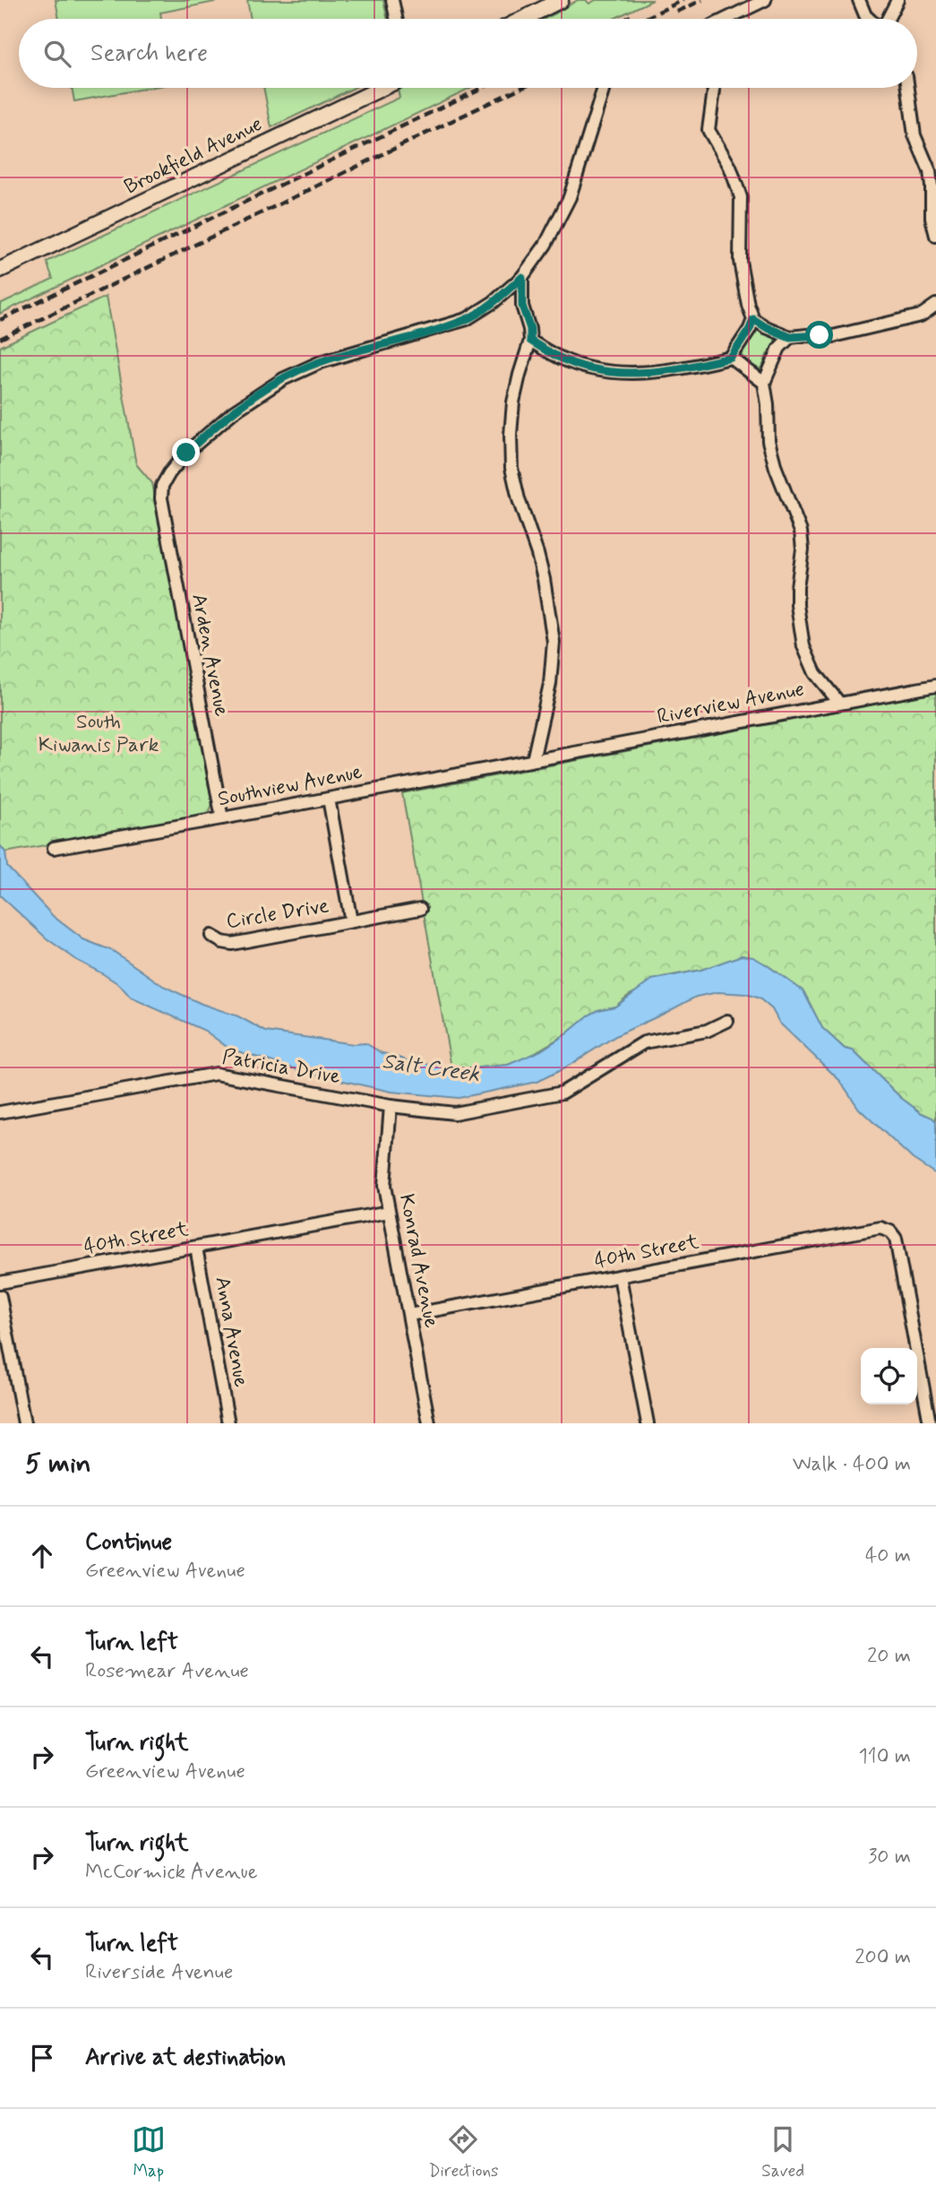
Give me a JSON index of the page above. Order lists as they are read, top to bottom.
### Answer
{
  "streets": {
    "street": [
      "Brookfield Avenue",
      "Arden Avenue",
      "Riverview Avenue",
      "Southview Avenue",
      "Circle Drive",
      "Patricia Drive",
      "40th Street",
      "Konrad Avenue",
      "Anna Avenue"
    ]
  },
  "crossings": [
    ["Arden Avenue", "Southview Avenue"],
    ["Riverview Avenue", "Southview Avenue"],
    ["Southview Avenue", "Circle Drive"],
    ["Patricia Drive", "Konrad Avenue"],
    ["40th Street", "Konrad Avenue"],
    ["40th Street", "Anna Avenue"]
  ],
  "water": ["Salt Creek"],
  "parks": ["South Kiwanis Park"],
  "page": {
    "search": "Search here",
    "heading": ["5 min", "Walk · 400 m"],
    "list": [
      ["Continue", "Greenview Avenue", "40 m"],
      ["Turn left", "Rosemear Avenue", "20 m"],
      ["Turn right", "Greenview Avenue", "110 m"],
      ["Turn right", "McCormick Avenue", "30 m"],
      ["Turn left", "Riverside Avenue", "200 m"],
      "Arrive at destination"
    ],
    "nav": ["Map", "Directions", "Saved"]
  }
}
